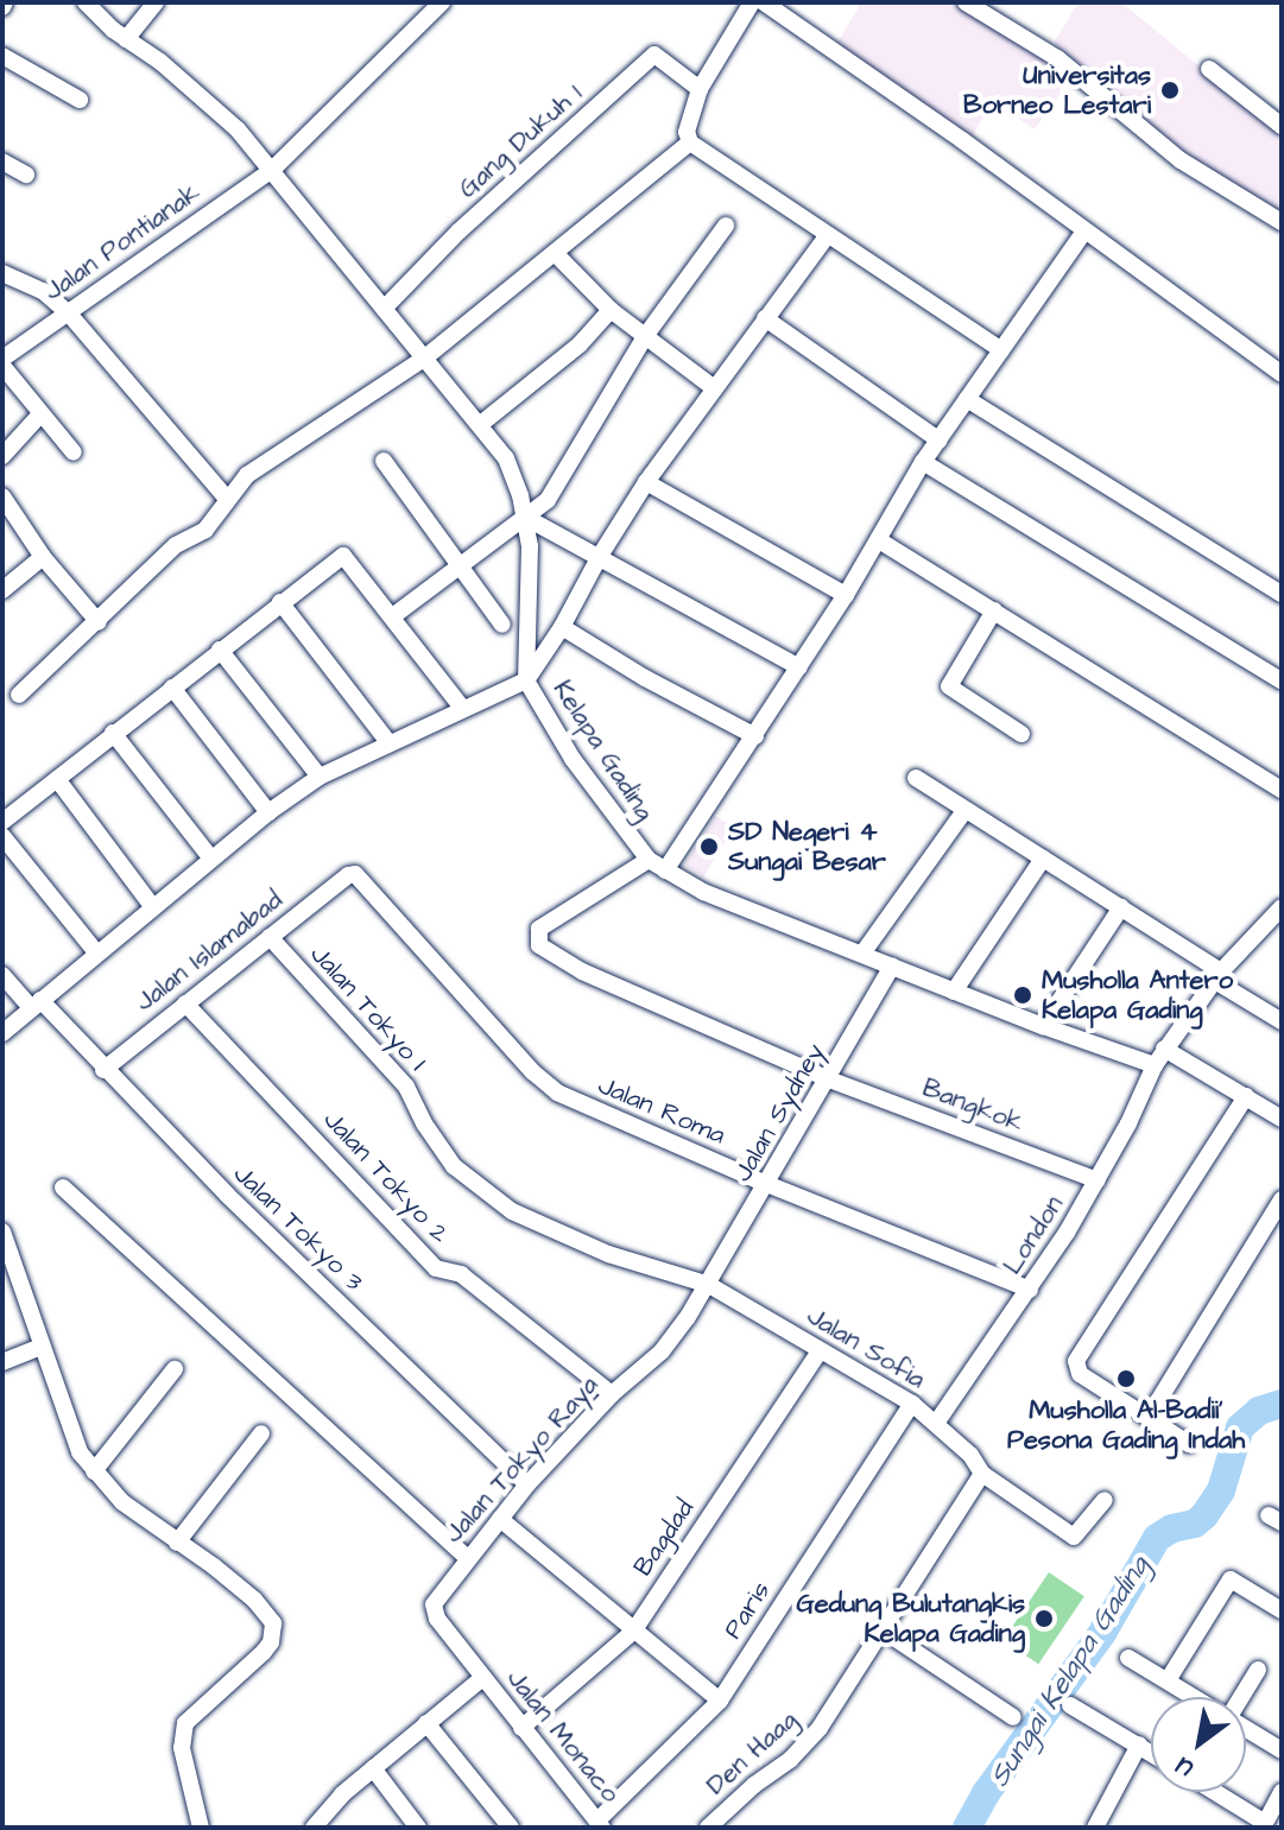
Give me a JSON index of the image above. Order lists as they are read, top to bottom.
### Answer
{
  "streets": {
    "street": [
      "Gang Dukuh 1",
      "Jalan Pontianak",
      "Kelapa Gading",
      "Jalan Islamabad",
      "Jalan Tokyo I",
      "Bangkok",
      "Jalan Roma",
      "Jalan Sydney",
      "Jalan Tokyo 2",
      "Jalan Tokyo 3",
      "London",
      "Jalan Sofia",
      "Jalan Tokyo Raya",
      "Bagdad",
      "Paris",
      "Jalan Monaco",
      "Den Haag"
    ]
  },
  "crossings": [
    ["Gang Dukuh 1", "Kelapa Gading"],
    ["Jalan Pontianak", "Kelapa Gading"],
    ["Kelapa Gading", "Bangkok"],
    ["Kelapa Gading", "Jalan Sydney"],
    ["Kelapa Gading", "London"],
    ["Jalan Islamabad", "Jalan Tokyo I"],
    ["Jalan Islamabad", "Jalan Roma"],
    ["Jalan Islamabad", "Jalan Tokyo 2"],
    ["Jalan Islamabad", "Jalan Tokyo 3"],
    ["Jalan Tokyo I", "Jalan Sydney"],
    ["Jalan Tokyo I", "Jalan Sofia"],
    ["Jalan Tokyo I", "Jalan Tokyo Raya"],
    ["Bangkok", "Jalan Sydney"],
    ["Bangkok", "London"],
    ["Jalan Roma", "Jalan Sydney"],
    ["Jalan Roma", "London"],
    ["Jalan Sydney", "Jalan Sofia"],
    ["Jalan Sydney", "Jalan Tokyo Raya"],
    ["Jalan Tokyo 2", "Jalan Tokyo Raya"],
    ["Jalan Tokyo 3", "Jalan Tokyo Raya"],
    ["London", "Jalan Sofia"],
    ["Jalan Sofia", "Jalan Tokyo Raya"],
    ["Jalan Sofia", "Bagdad"],
    ["Jalan Sofia", "Paris"],
    ["Jalan Sofia", "Den Haag"],
    ["Jalan Tokyo Raya", "Jalan Monaco"],
    ["Bagdad", "Jalan Monaco"],
    ["Paris", "Jalan Monaco"]
  ],
  "water": ["Sungai Kelapa Gading"],
  "places": [
    "Universitas Borneo Lestari",
    "SD Negeri 4 Sungai Besar",
    "Musholla Antero Kelapa Gading",
    "Musholla Al-Badii' Pesona Gading Indah",
    "Gedung Bulutangkis Kelapa Gading"
  ],
  "north": "bottom left"
}
